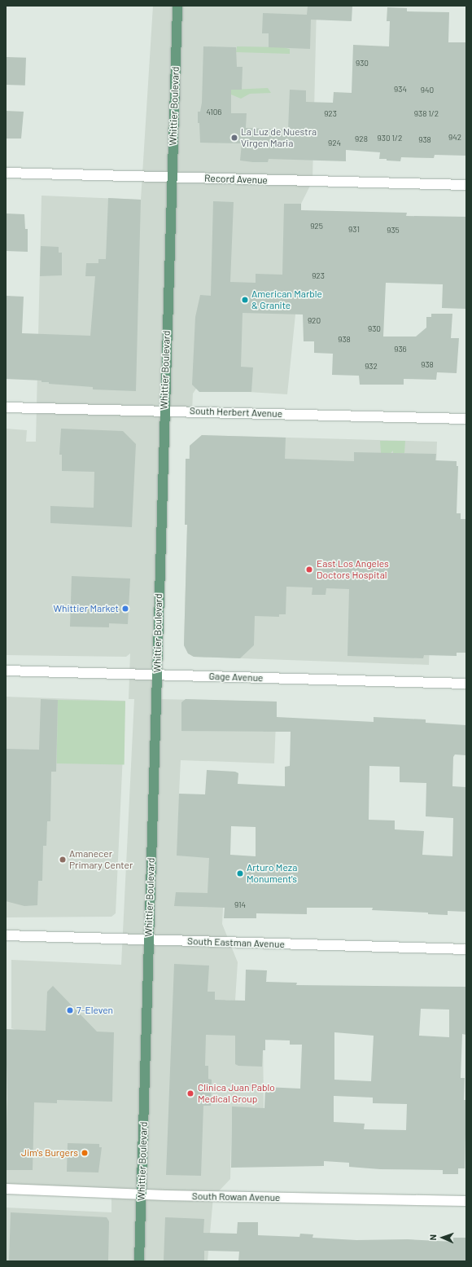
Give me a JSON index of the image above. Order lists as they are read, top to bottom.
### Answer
{
  "streets": {
    "main road": ["Whittier Boulevard"],
    "street": [
      "Record Avenue",
      "South Herbert Avenue",
      "Gage Avenue",
      "South Eastman Avenue",
      "South Rowan Avenue"
    ]
  },
  "crossings": [
    ["Whittier Boulevard", "Record Avenue"],
    ["Whittier Boulevard", "South Herbert Avenue"],
    ["Whittier Boulevard", "Gage Avenue"],
    ["Whittier Boulevard", "South Eastman Avenue"],
    ["Whittier Boulevard", "South Rowan Avenue"]
  ],
  "places": [
    "La Luz de Nuestra Virgen Maria",
    "American Marble & Granite",
    "East Los Angeles Doctors Hospital",
    "Whittier Market",
    "Amanecer Primary Center",
    "Arturo Meza Monument's",
    "7-Eleven",
    "Clinica Juan Pablo Medical Group",
    "Jim's Burgers"
  ],
  "house_numbers": [
    "930",
    "934",
    "940",
    "4106",
    "923",
    "938 1/2",
    "942",
    "930 1/2",
    "928",
    "938",
    "924",
    "925",
    "931",
    "935",
    "923",
    "920",
    "930",
    "938",
    "936",
    "938",
    "932",
    "914"
  ],
  "north": "left"
}
